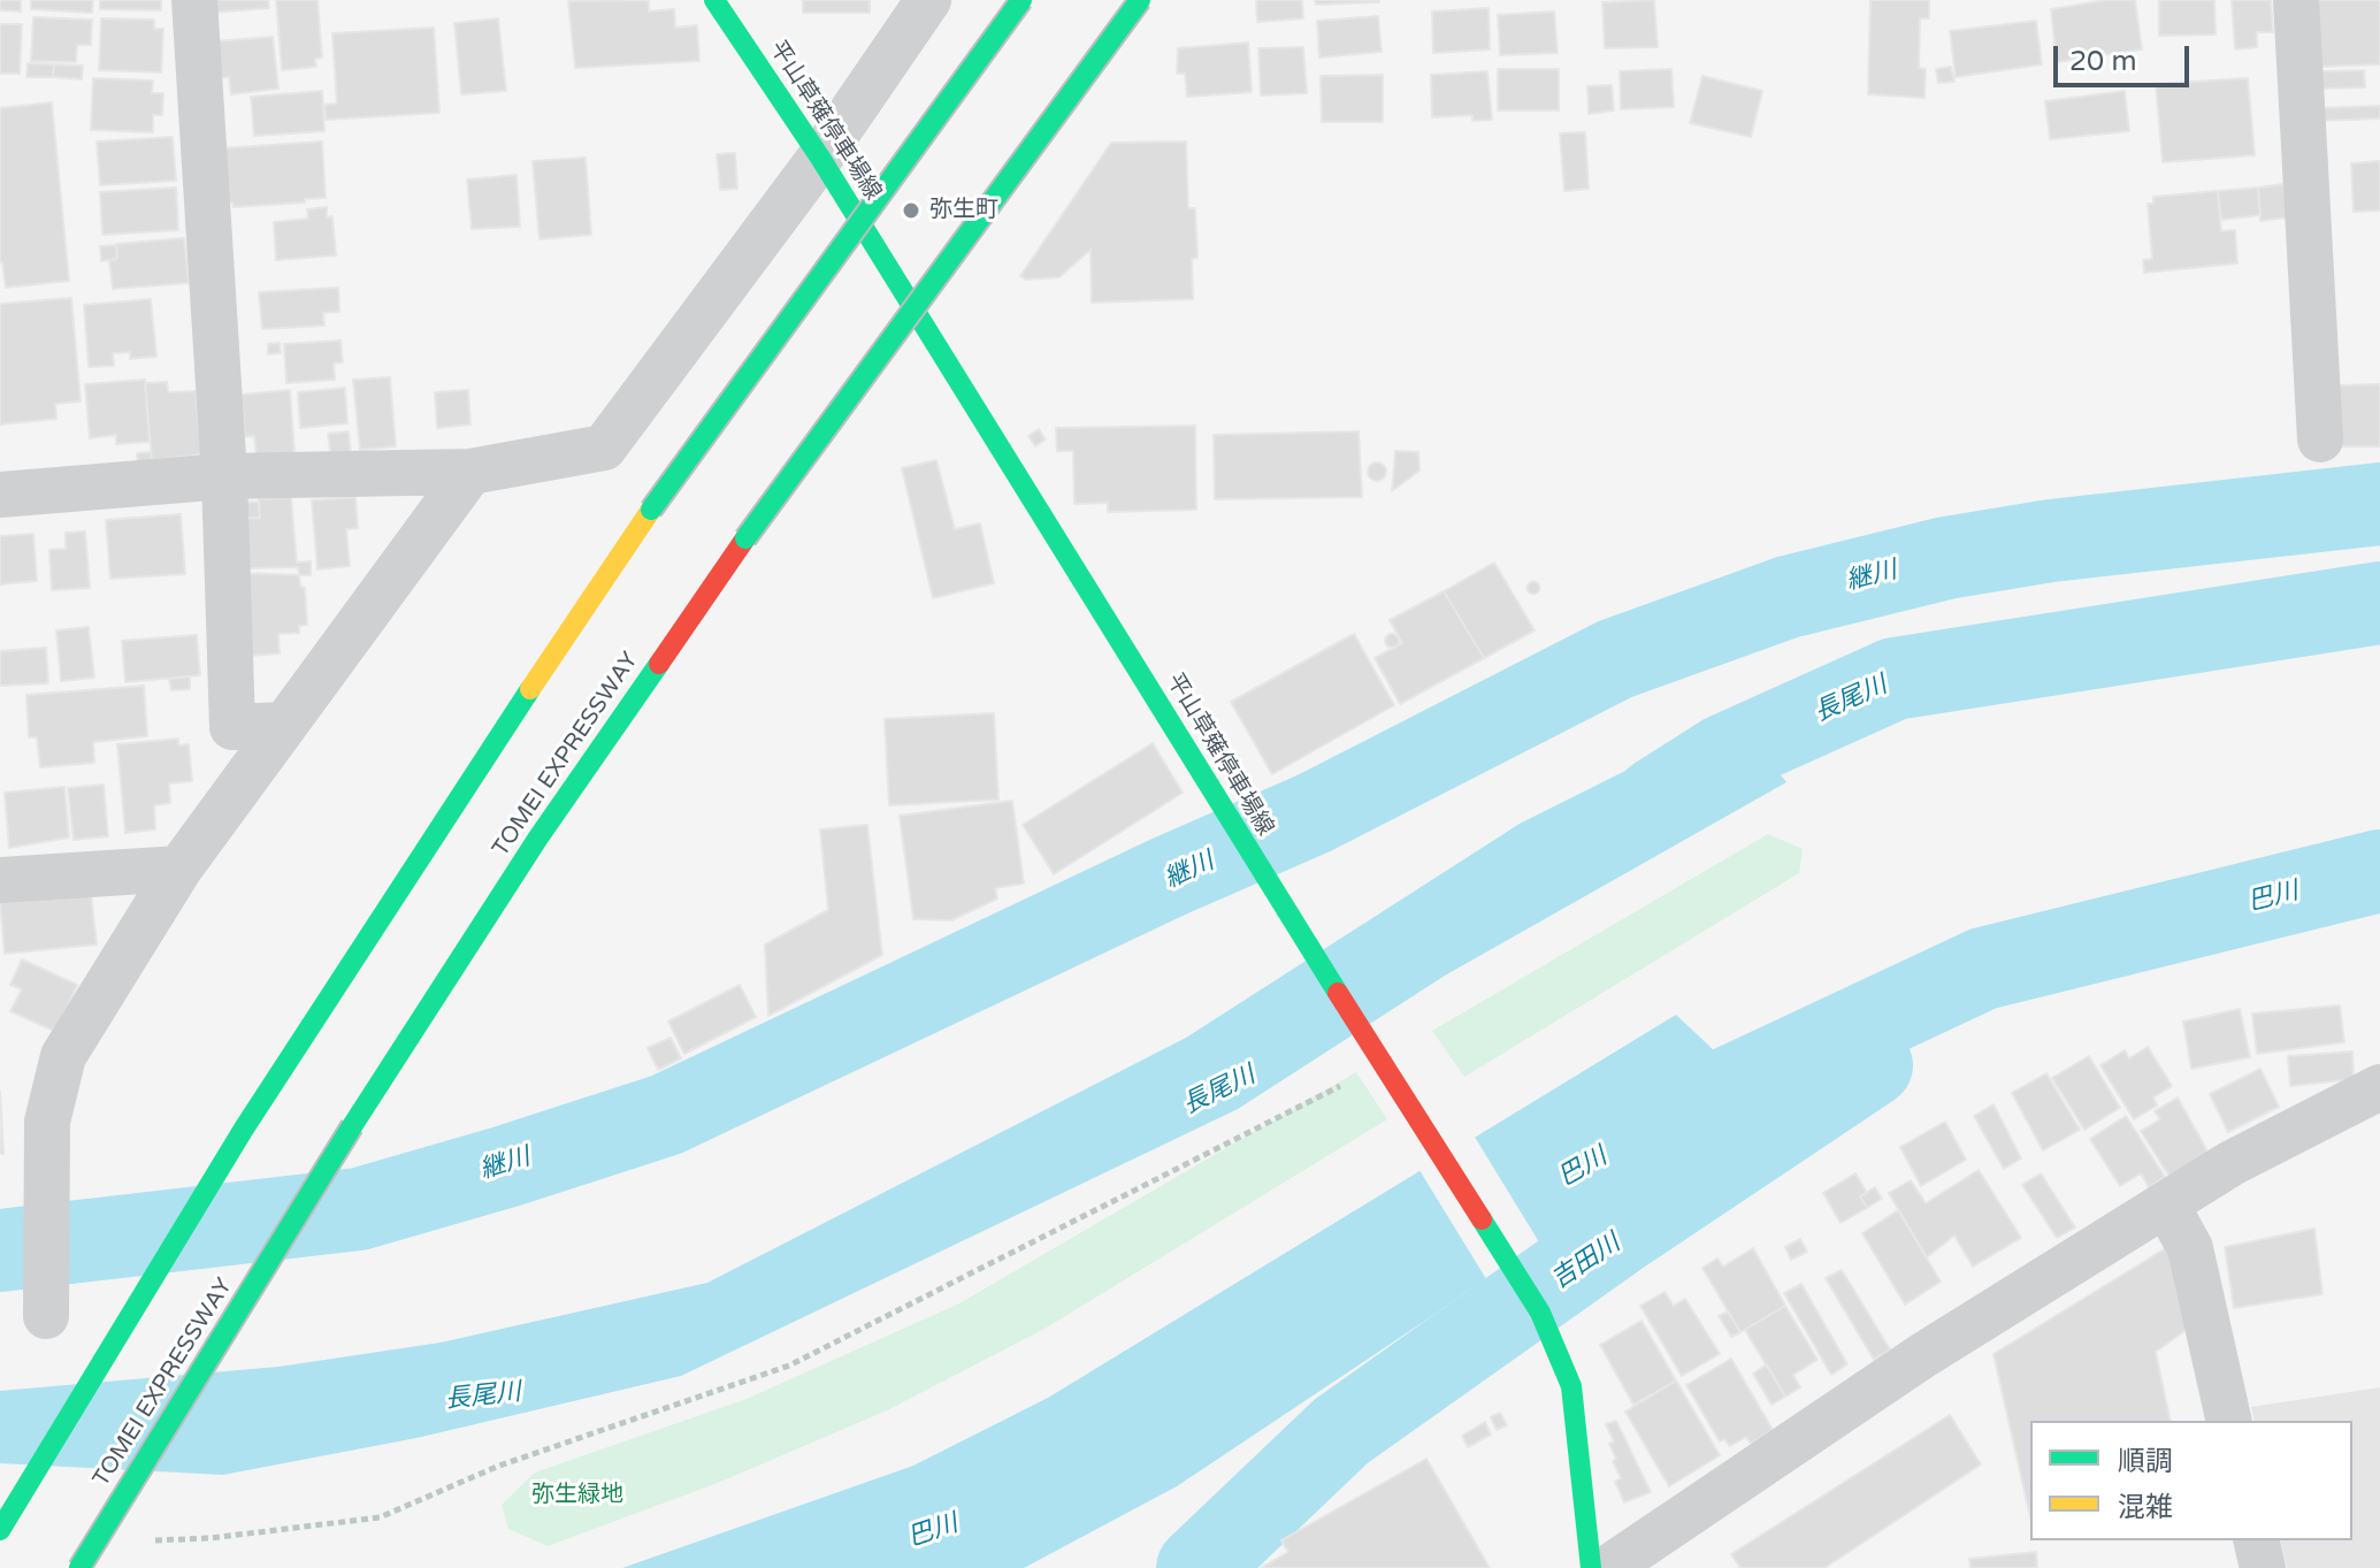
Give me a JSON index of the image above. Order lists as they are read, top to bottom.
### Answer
{
  "streets": {
    "main road": ["平山草薙停車場線", "TOMEI EXPRESSWAY"]
  },
  "water": [
    "継川",
    "長尾川",
    "巴川",
    "吉田川"
  ],
  "parks": ["弥生緑地"],
  "places": ["弥生町"],
  "legend": ["順調", "混雑"],
  "scale_bar": "20 m"
}
